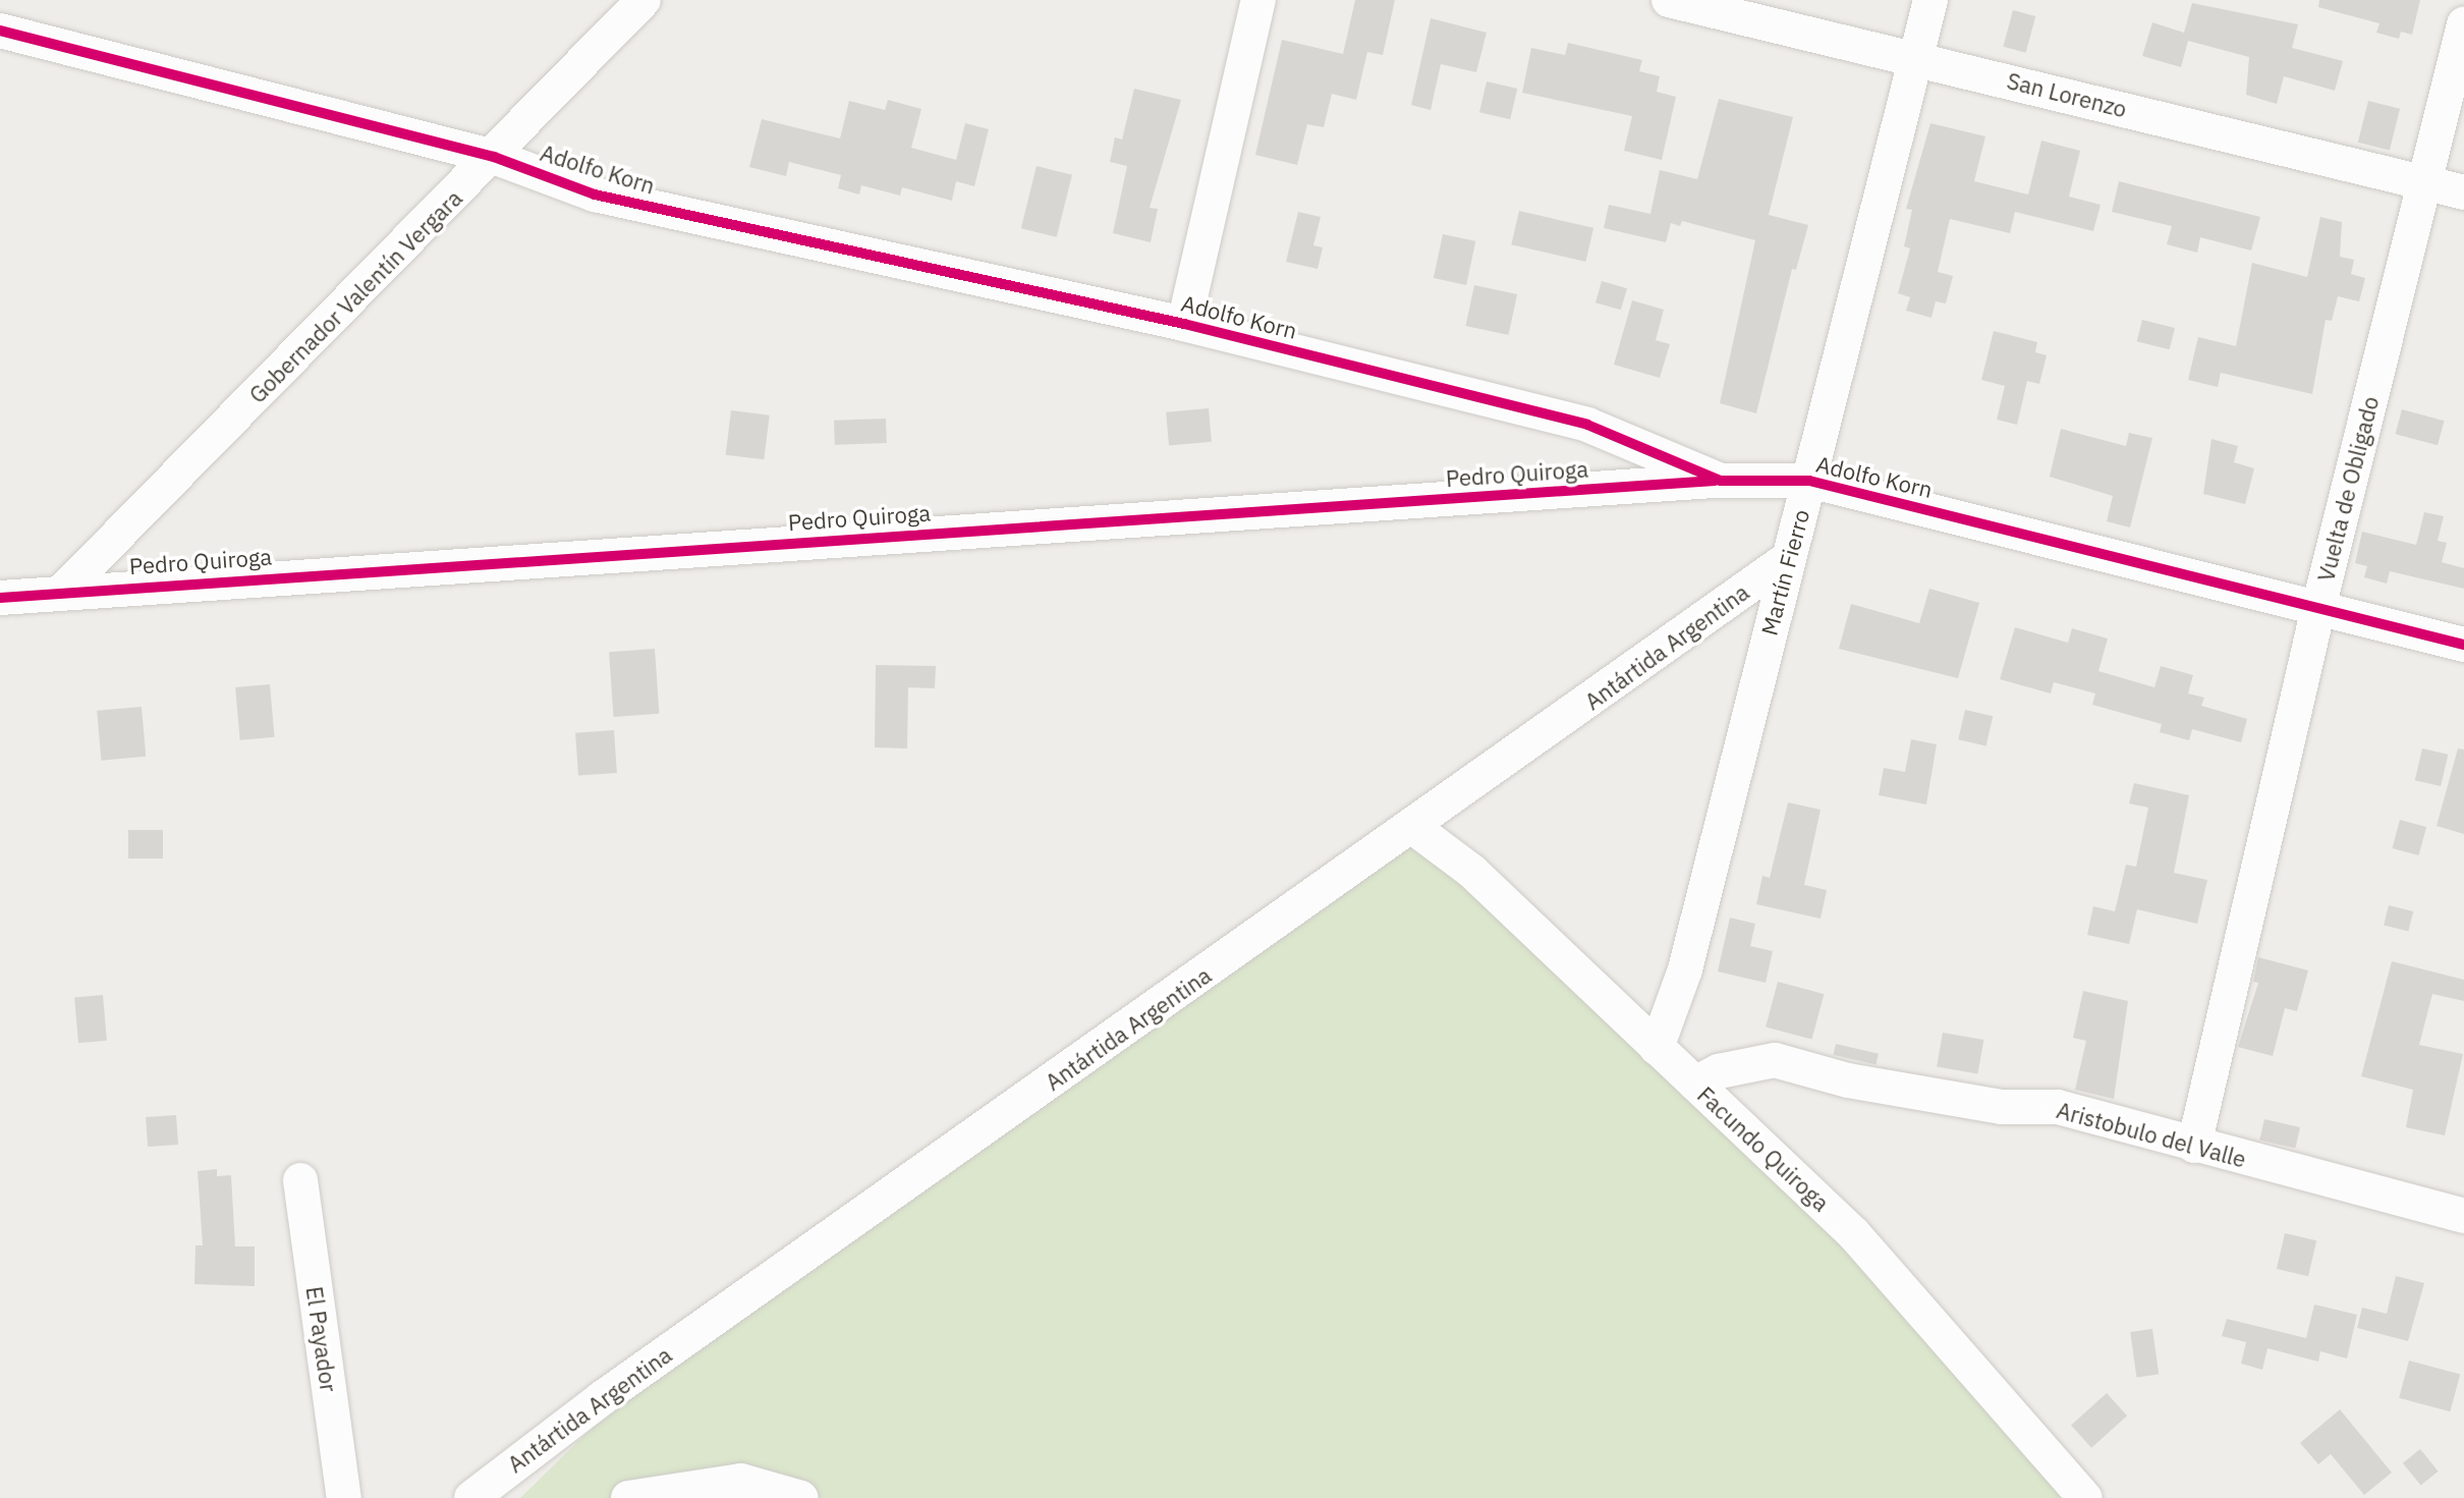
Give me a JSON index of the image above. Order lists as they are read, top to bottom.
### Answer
{
  "streets": {
    "street": [
      "San Lorenzo",
      "Adolfo Korn",
      "Gobernador Valentín Vergara",
      "Pedro Quiroga",
      "Vuelta de Obligado",
      "Martín Fierro",
      "Antártida Argentina",
      "Aristobulo del Valle",
      "Facundo Quiroga",
      "El Payador"
    ]
  },
  "crossings": [
    ["San Lorenzo", "Vuelta de Obligado"],
    ["San Lorenzo", "Martín Fierro"],
    ["Adolfo Korn", "Gobernador Valentín Vergara"],
    ["Adolfo Korn", "Pedro Quiroga"],
    ["Adolfo Korn", "Vuelta de Obligado"],
    ["Adolfo Korn", "Martín Fierro"],
    ["Gobernador Valentín Vergara", "Pedro Quiroga"],
    ["Vuelta de Obligado", "Aristobulo del Valle"],
    ["Martín Fierro", "Antártida Argentina"],
    ["Martín Fierro", "Facundo Quiroga"],
    ["Antártida Argentina", "Facundo Quiroga"],
    ["Aristobulo del Valle", "Facundo Quiroga"]
  ]
}
